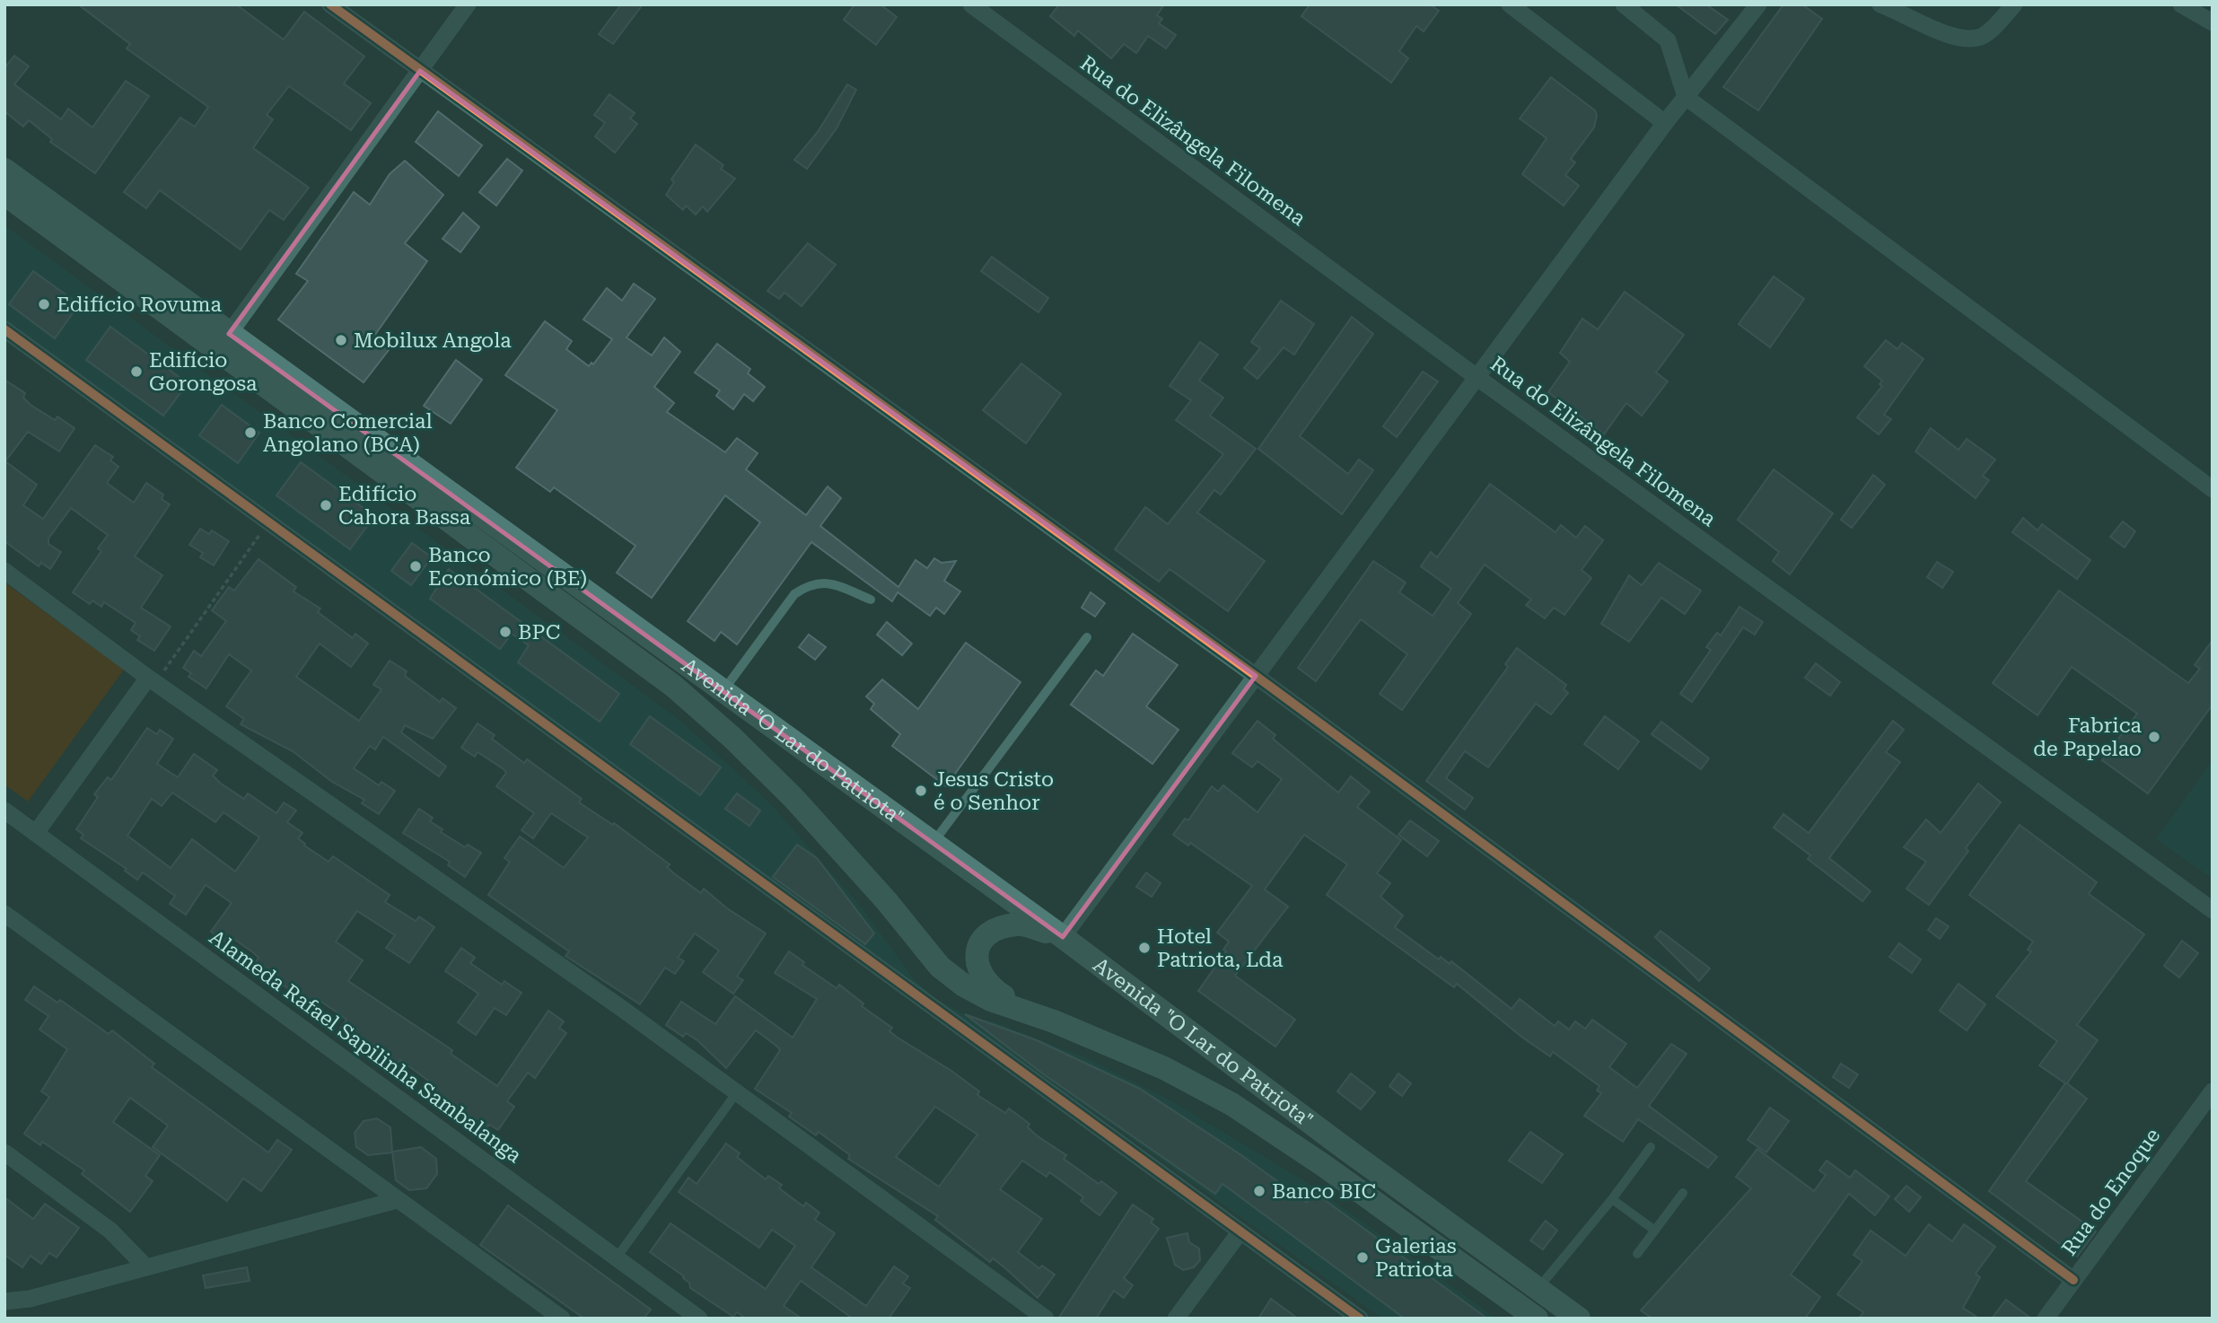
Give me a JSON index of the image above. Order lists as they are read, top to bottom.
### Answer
{
  "streets": {
    "main road": ["Avenida \"O Lar do Patriota\""],
    "street": ["Rua do Elizângela Filomena", "Alameda Rafael Sapilinha Sambalanga", "Rua do Enoque"]
  },
  "places": [
    "Edifício Rovuma",
    "Mobilux Angola",
    "Edifício Gorongosa",
    "Banco Comercial Angolano (BCA)",
    "Edifício Cahora Bassa",
    "Banco Económico (BE)",
    "BPC",
    "Fabrica de Papelao",
    "Jesus Cristo é o Senhor",
    "Hotel Patriota, Lda",
    "Banco BIC",
    "Galerias Patriota"
  ]
}
